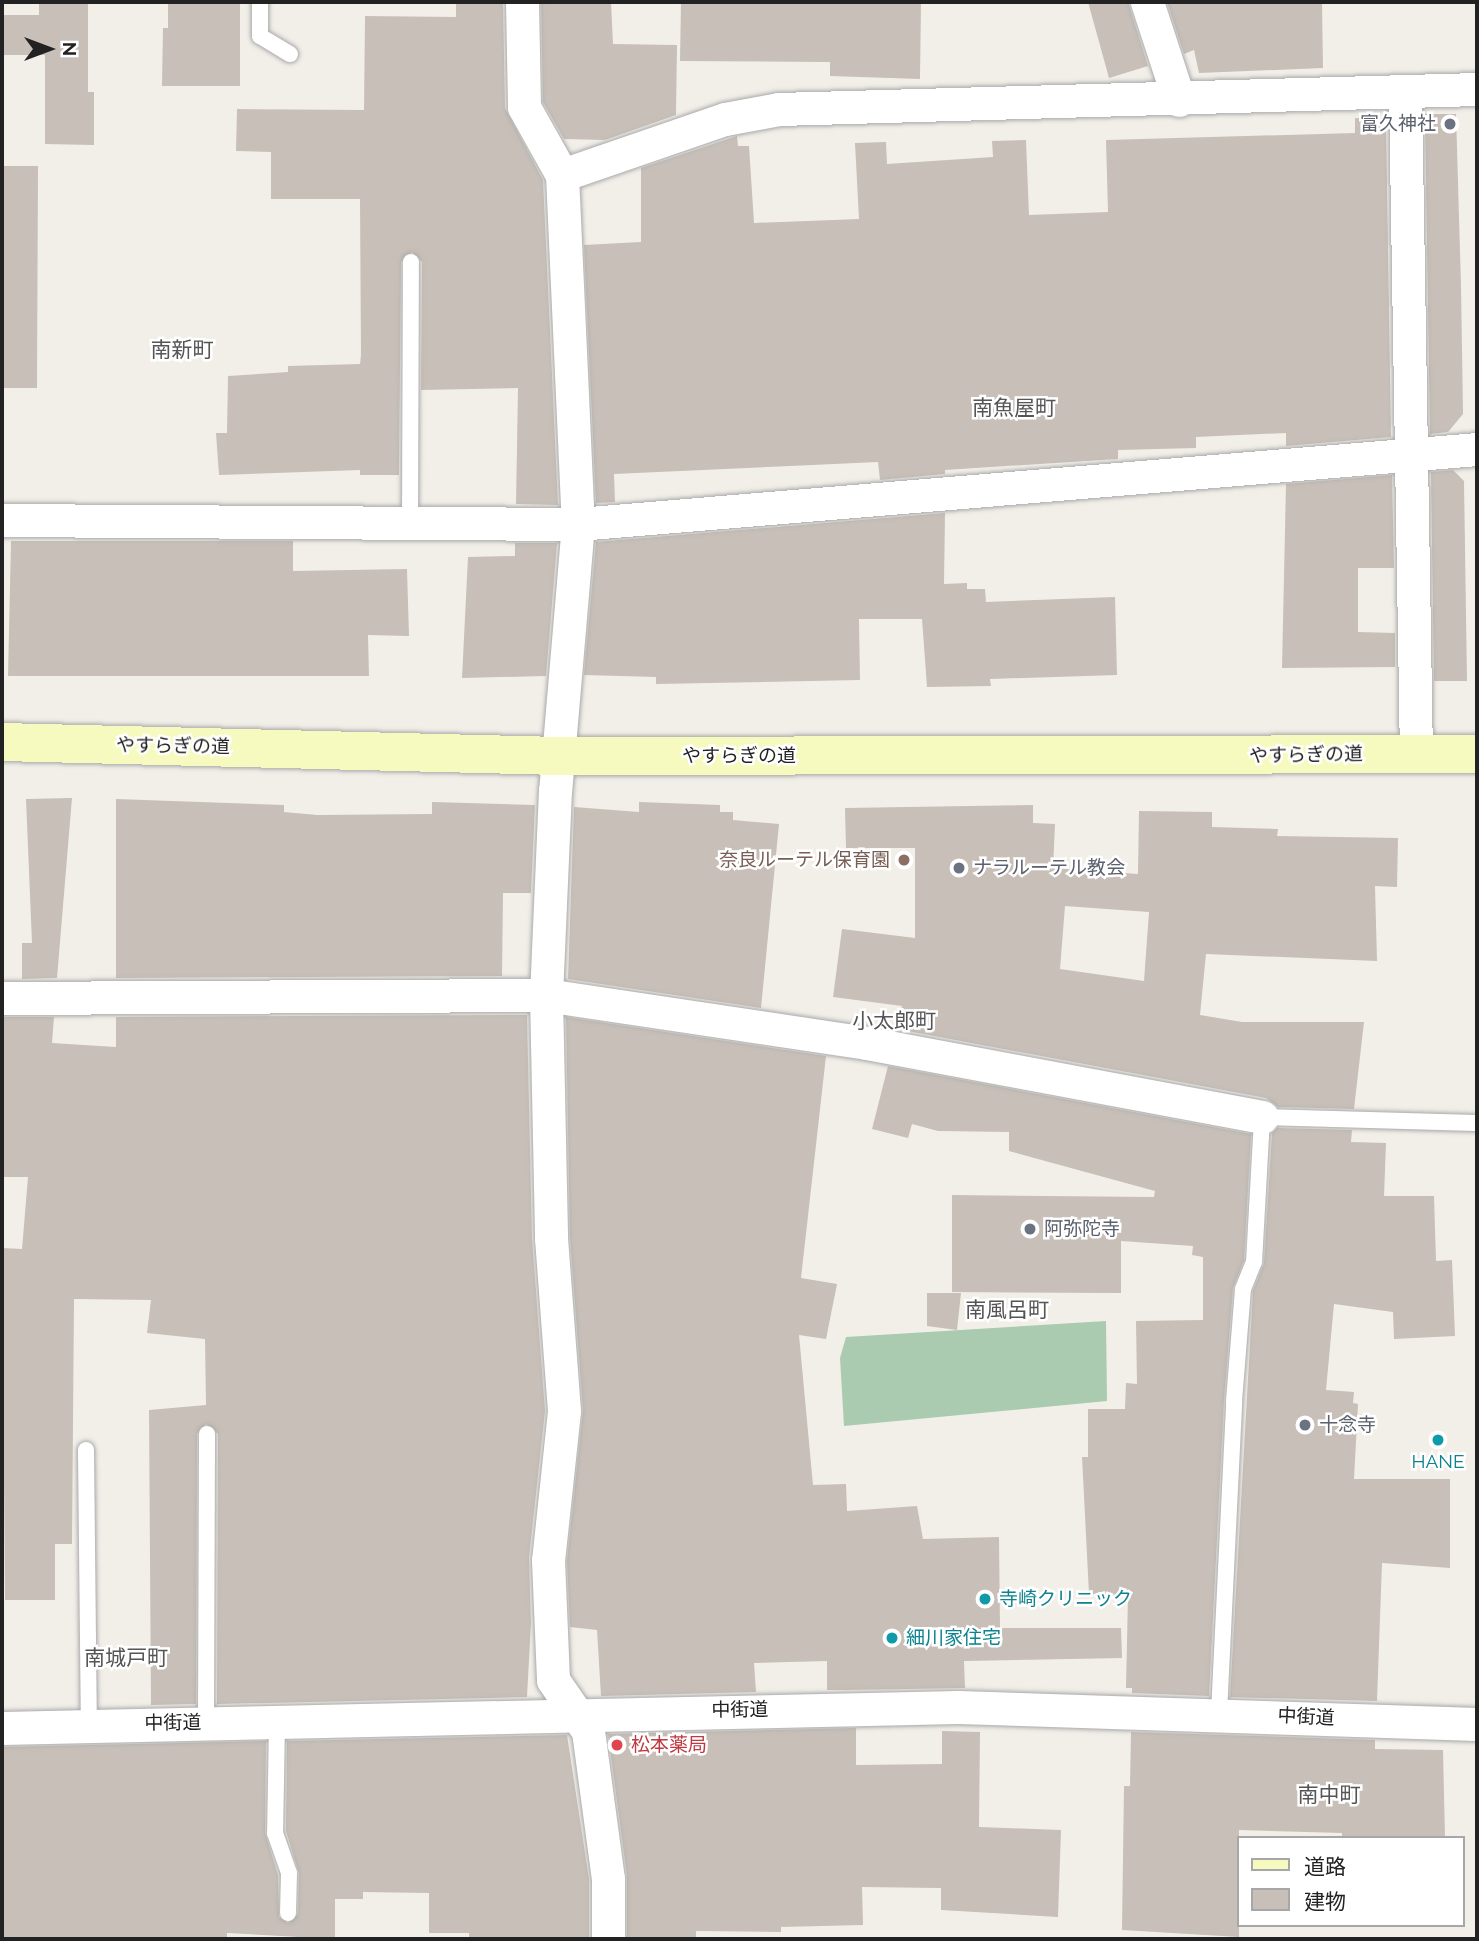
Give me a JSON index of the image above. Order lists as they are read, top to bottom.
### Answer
{
  "streets": {
    "street": ["やすらぎの道", "中街道"]
  },
  "districts": [
    "南新町",
    "南魚屋町",
    "小太郎町",
    "南風呂町",
    "南城戸町",
    "南中町"
  ],
  "places": [
    "富久神社",
    "奈良ルーテル保育園",
    "ナラルーテル教会",
    "阿弥陀寺",
    "十念寺",
    "HANE",
    "寺崎クリニック",
    "細川家住宅",
    "松本薬局"
  ],
  "legend": ["道路", "建物"],
  "north": "right"
}
